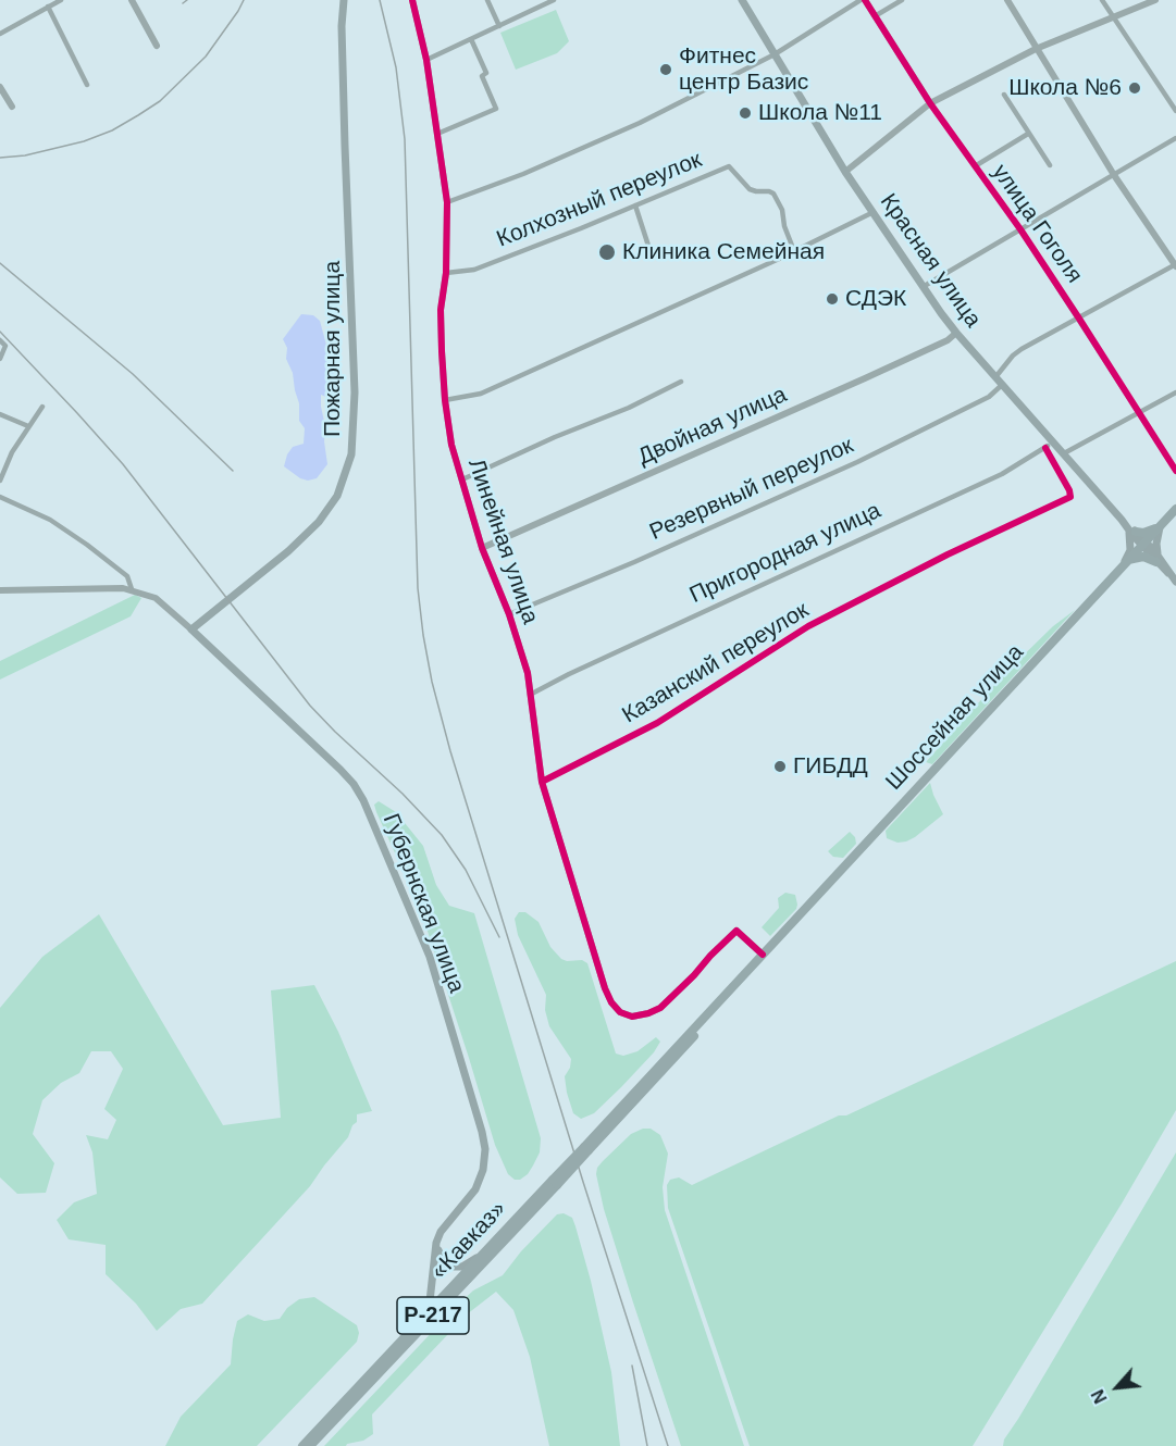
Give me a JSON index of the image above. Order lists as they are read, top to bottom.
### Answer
{
  "streets": {
    "highway": ["Шоссейная улица", "«Кавказ»", "Р-217"],
    "main road": ["Красная улица", "Пожарная улица", "Губернская улица"],
    "street": [
      "Колхозный переулок",
      "улица Гоголя",
      "Двойная улица",
      "Резервный переулок",
      "Линейная улица",
      "Пригородная улица",
      "Казанский переулок"
    ]
  },
  "crossings": [
    ["Колхозный переулок", "Линейная улица"],
    ["Красная улица", "Двойная улица"],
    ["Красная улица", "Резервный переулок"],
    ["Красная улица", "Пригородная улица"],
    ["Красная улица", "Шоссейная улица"],
    ["Пожарная улица", "Губернская улица"],
    ["Двойная улица", "Линейная улица"],
    ["Резервный переулок", "Линейная улица"],
    ["Линейная улица", "Пригородная улица"],
    ["Линейная улица", "Казанский переулок"],
    ["Линейная улица", "Шоссейная улица"],
    ["Пригородная улица", "Казанский переулок"],
    ["Шоссейная улица", "«Кавказ»"]
  ],
  "places": [
    "Фитнес центр Базис",
    "Школа №6",
    "Школа №11",
    "Клиника Семейная",
    "СДЭК",
    "ГИБДД"
  ],
  "north": "bottom left"
}
